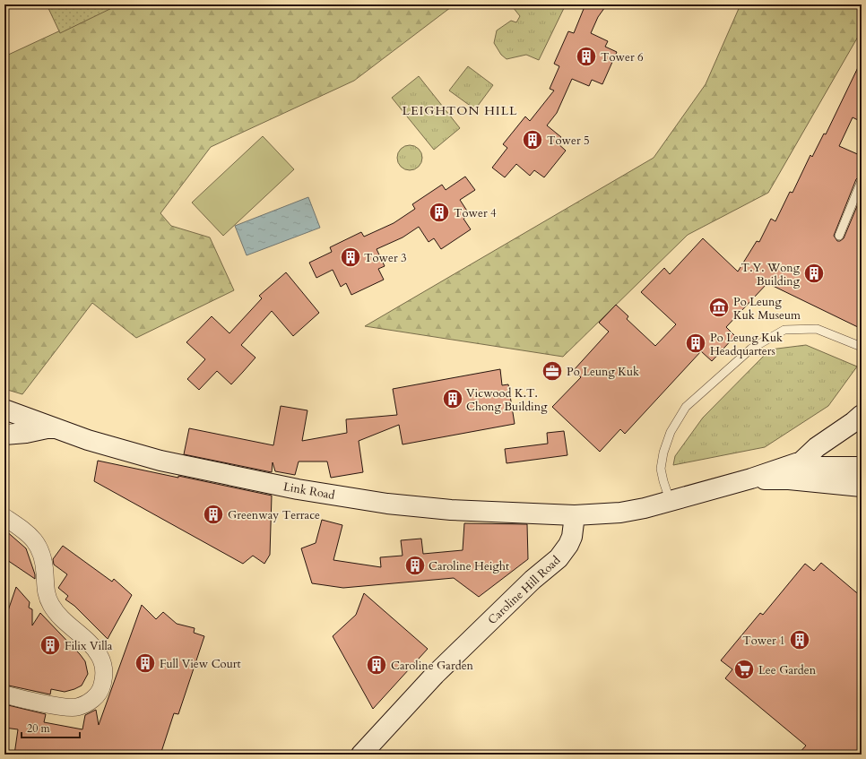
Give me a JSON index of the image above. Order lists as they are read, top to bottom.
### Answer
{
  "streets": {
    "street": ["Link Road", "Caroline Hill Road"]
  },
  "crossings": [
    ["Link Road", "Caroline Hill Road"]
  ],
  "districts": ["LEIGHTON HILL"],
  "places": {
    "building": [
      "Tower 6",
      "Tower 5",
      "Tower 4",
      "Tower 3",
      "T.Y. Wong Building",
      "Po Leung Kuk Headquarters",
      "Vicwood K.T. Chong Building",
      "Greenway Terrace",
      "Caroline Height",
      "Tower 1",
      "Filix Villa",
      "Full View Court",
      "Caroline Garden"
    ],
    "museum": ["Po Leung Kuk Museum"],
    "office": ["Po Leung Kuk"],
    "supermarket": ["Lee Garden"]
  },
  "scale_bar": "20 m"
}
